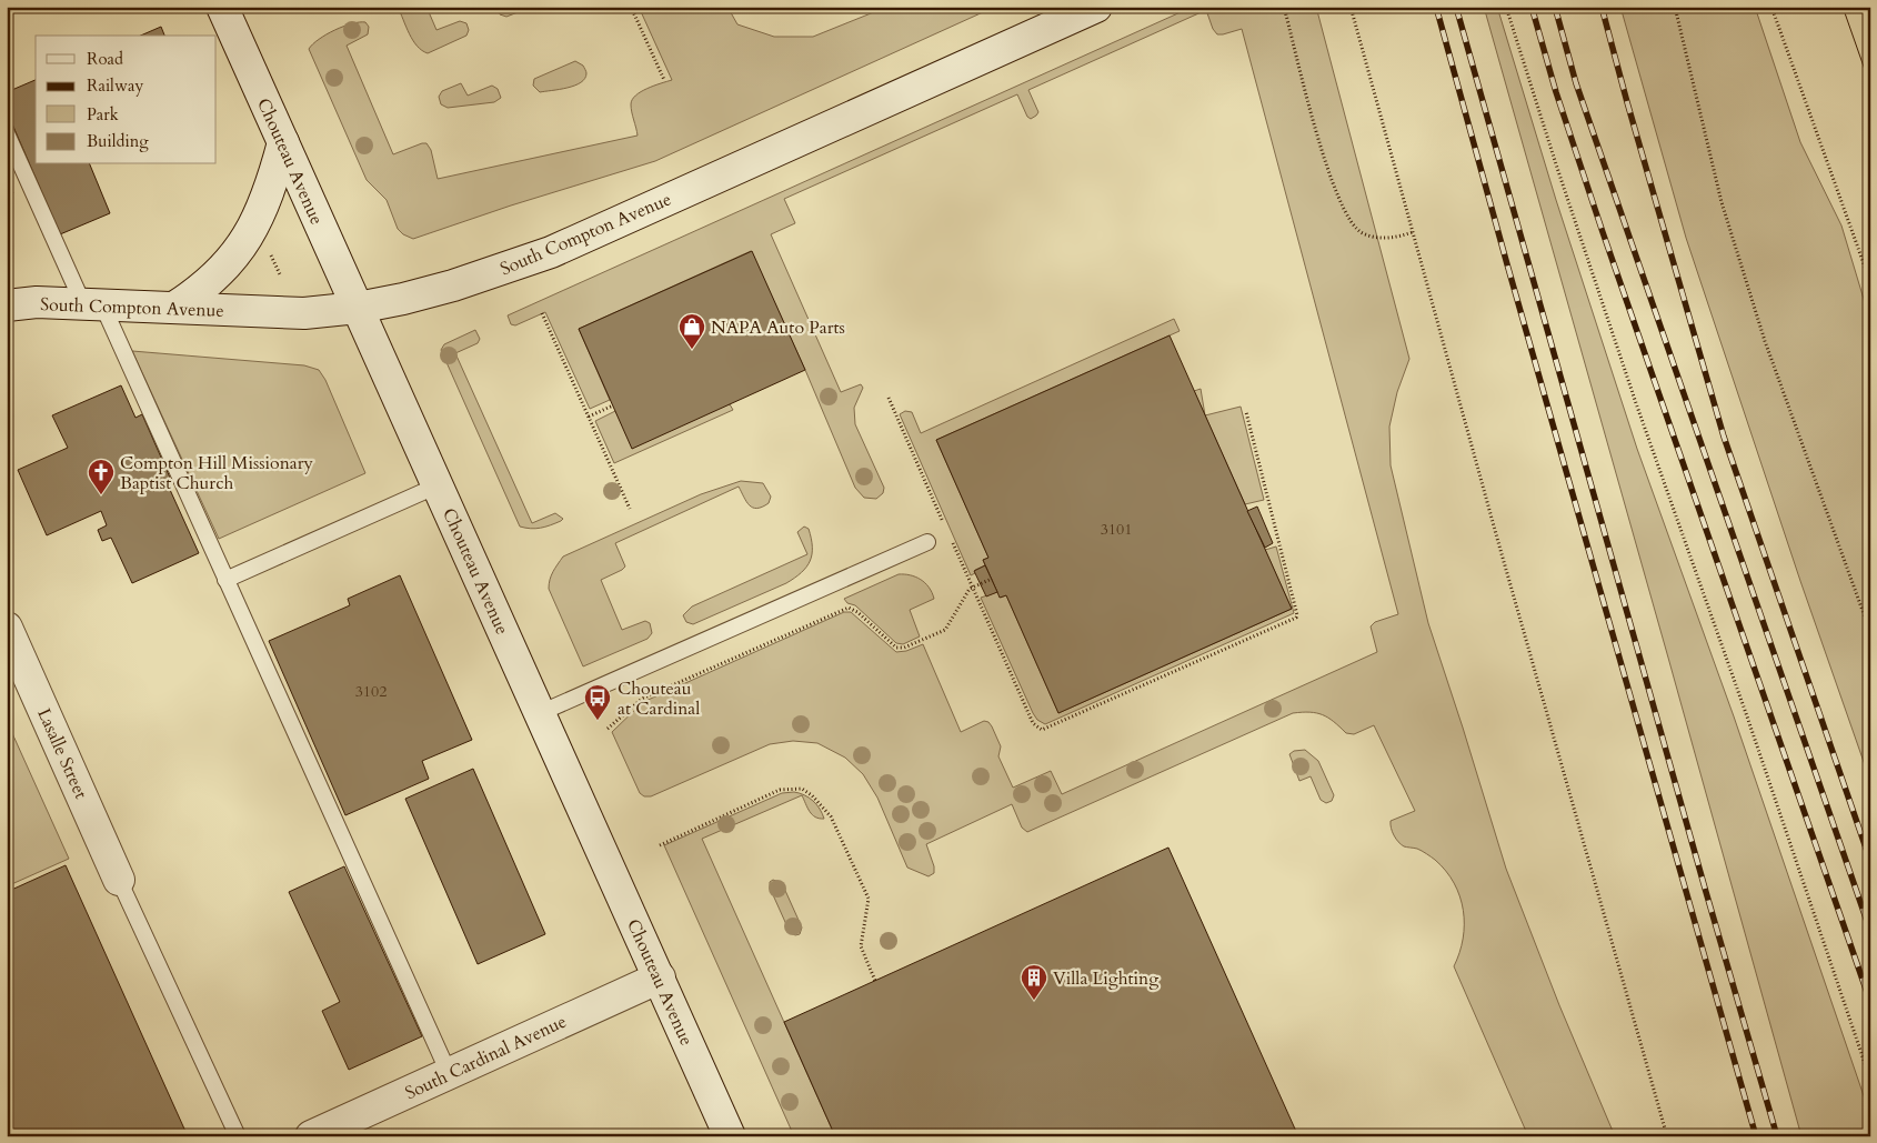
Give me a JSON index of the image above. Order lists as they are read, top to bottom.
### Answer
{
  "streets": {
    "main road": [
      "Chouteau Avenue",
      "South Compton Avenue",
      "Lasalle Street",
      "South Cardinal Avenue"
    ]
  },
  "crossings": [
    ["Chouteau Avenue", "South Compton Avenue"],
    ["Chouteau Avenue", "South Cardinal Avenue"]
  ],
  "places": {
    "shop": ["NAPA Auto Parts"],
    "church": ["Compton Hill Missionary Baptist Church"],
    "bus stop": ["Chouteau at Cardinal"],
    "building": ["Villa Lighting"]
  },
  "house_numbers": ["3101", "3102"],
  "legend": [
    "Road",
    "Railway",
    "Park",
    "Building"
  ]
}
